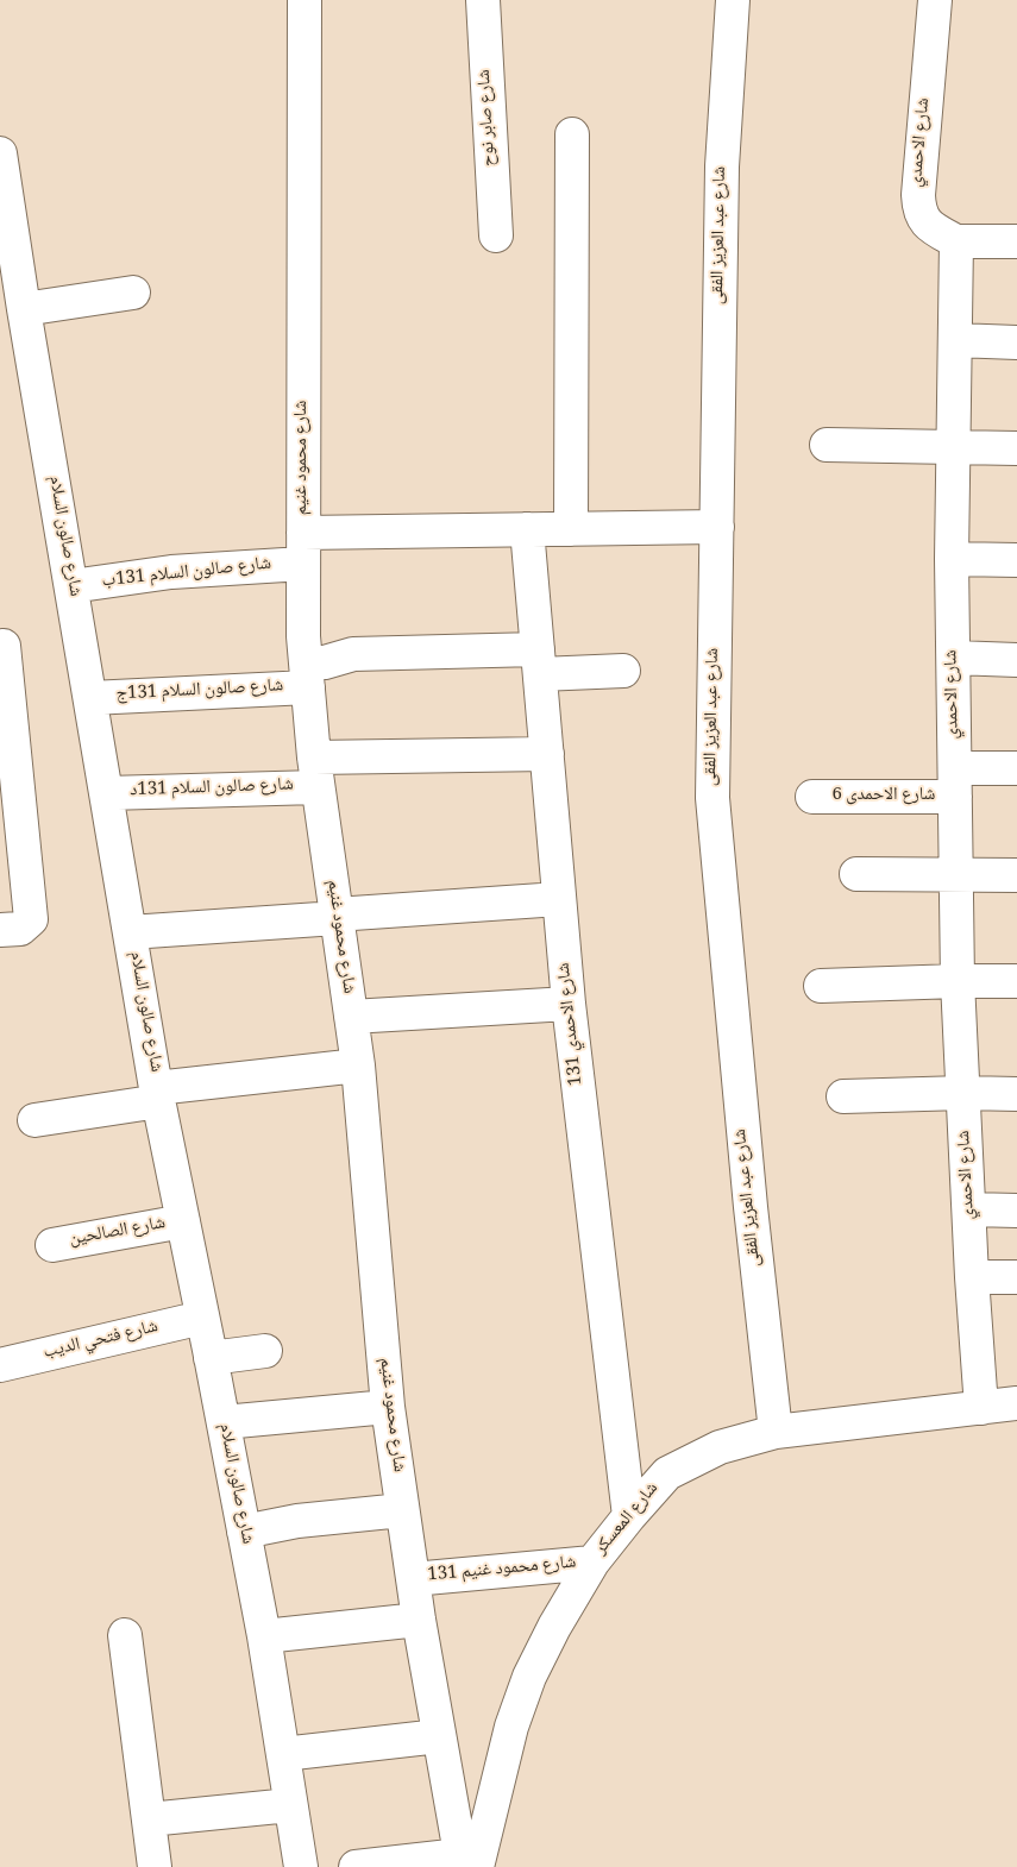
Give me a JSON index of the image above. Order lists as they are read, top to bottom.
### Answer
{
  "streets": {
    "street": [
      "شارع صابر نوح",
      "شارع الاحمدي",
      "شارع عبد العزيز الفقى",
      "شارع محمود غنيم",
      "شارع صالون السلام",
      "شارع صالون السلام 131ب",
      "شارع صالون السلام 131ج",
      "شارع صالون السلام 131د",
      "شارع الاحمدى 6",
      "شارع الاحمدي 131",
      "شارع الصالحين",
      "شارع فتحي الديب",
      "شارع المعسكر",
      "شارع محمود غنيم 131"
    ]
  },
  "crossings": [
    ["شارع الاحمدي", "شارع الاحمدى 6"],
    ["شارع الاحمدي", "شارع المعسكر"],
    ["شارع عبد العزيز الفقى", "شارع المعسكر"],
    ["شارع محمود غنيم", "شارع صالون السلام 131ب"],
    ["شارع محمود غنيم", "شارع صالون السلام 131ج"],
    ["شارع محمود غنيم", "شارع صالون السلام 131د"],
    ["شارع محمود غنيم", "شارع المعسكر"],
    ["شارع محمود غنيم", "شارع محمود غنيم 131"],
    ["شارع صالون السلام", "شارع صالون السلام 131ب"],
    ["شارع صالون السلام", "شارع صالون السلام 131ج"],
    ["شارع صالون السلام", "شارع صالون السلام 131د"],
    ["شارع صالون السلام", "شارع الصالحين"],
    ["شارع صالون السلام", "شارع فتحي الديب"],
    ["شارع صالون السلام 131ج", "شارع الاحمدي 131"],
    ["شارع صالون السلام 131د", "شارع الاحمدي 131"],
    ["شارع الاحمدي 131", "شارع المعسكر"],
    ["شارع المعسكر", "شارع محمود غنيم 131"]
  ]
}
